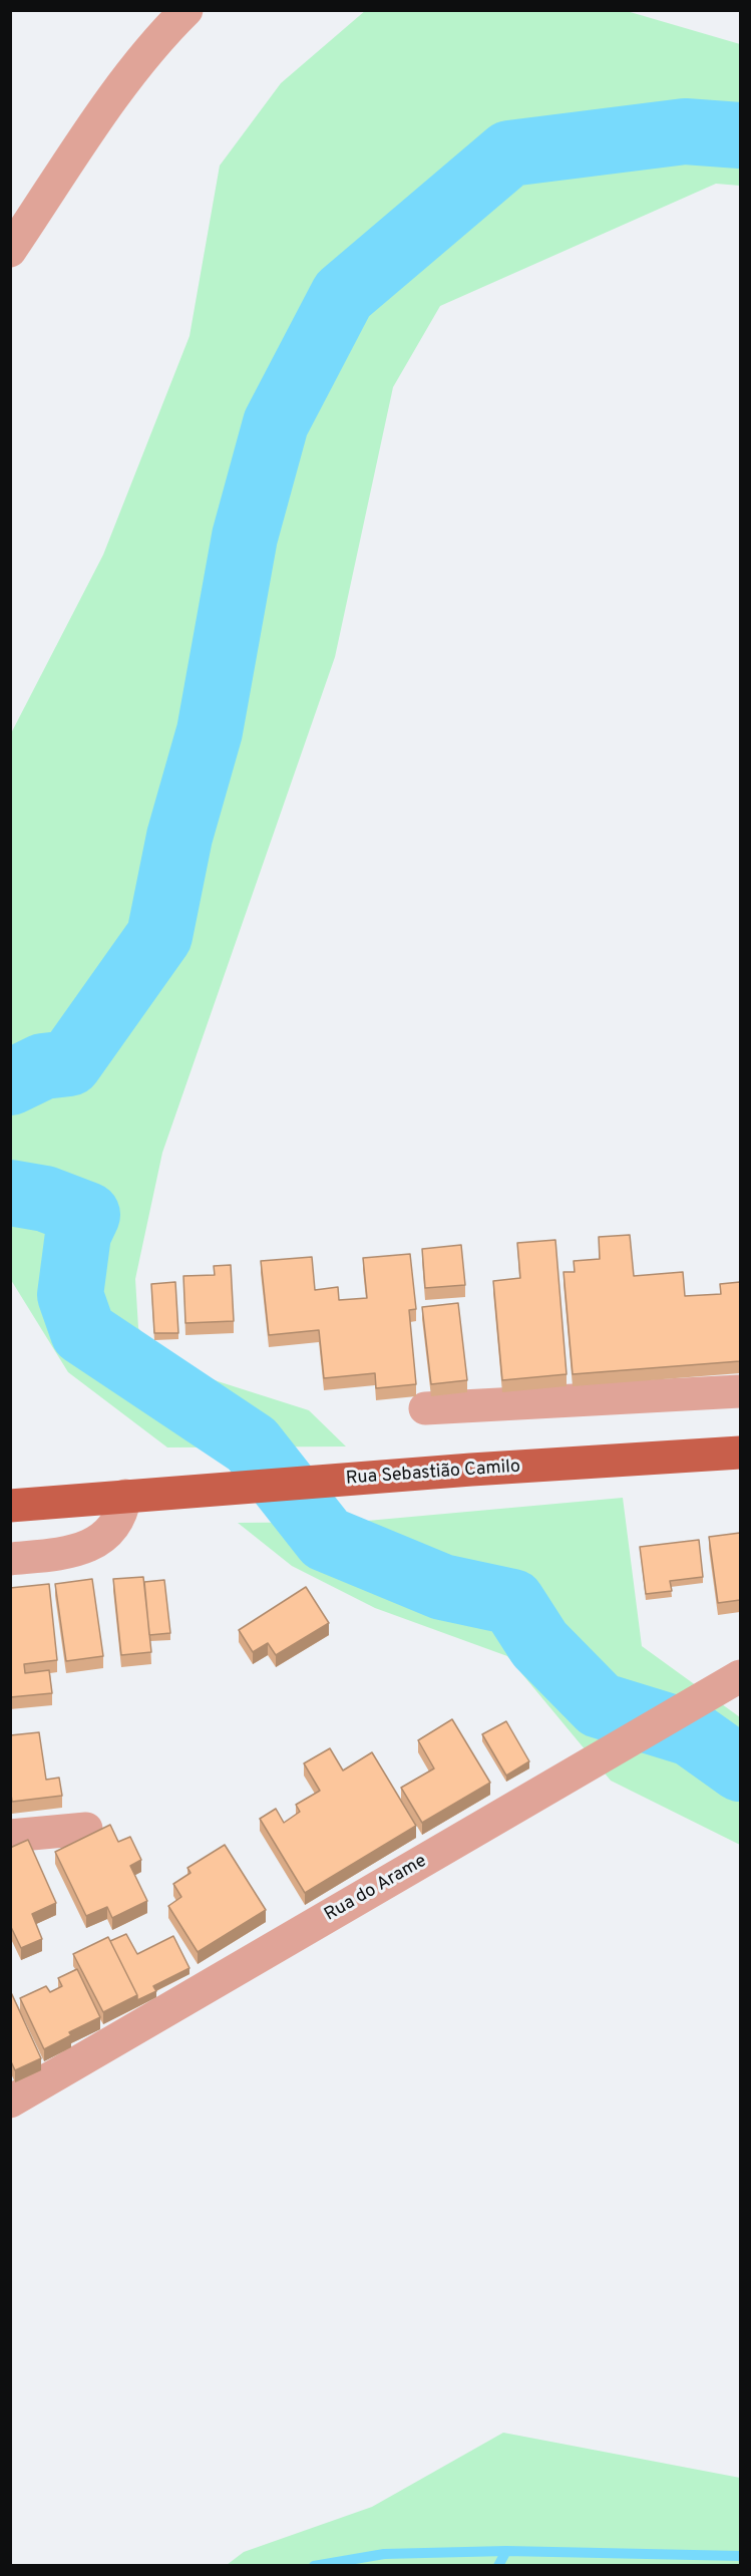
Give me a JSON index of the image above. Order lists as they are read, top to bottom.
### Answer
{
  "streets": {
    "main road": ["Rua Sebastião Camilo"],
    "street": ["Rua do Arame"]
  }
}
